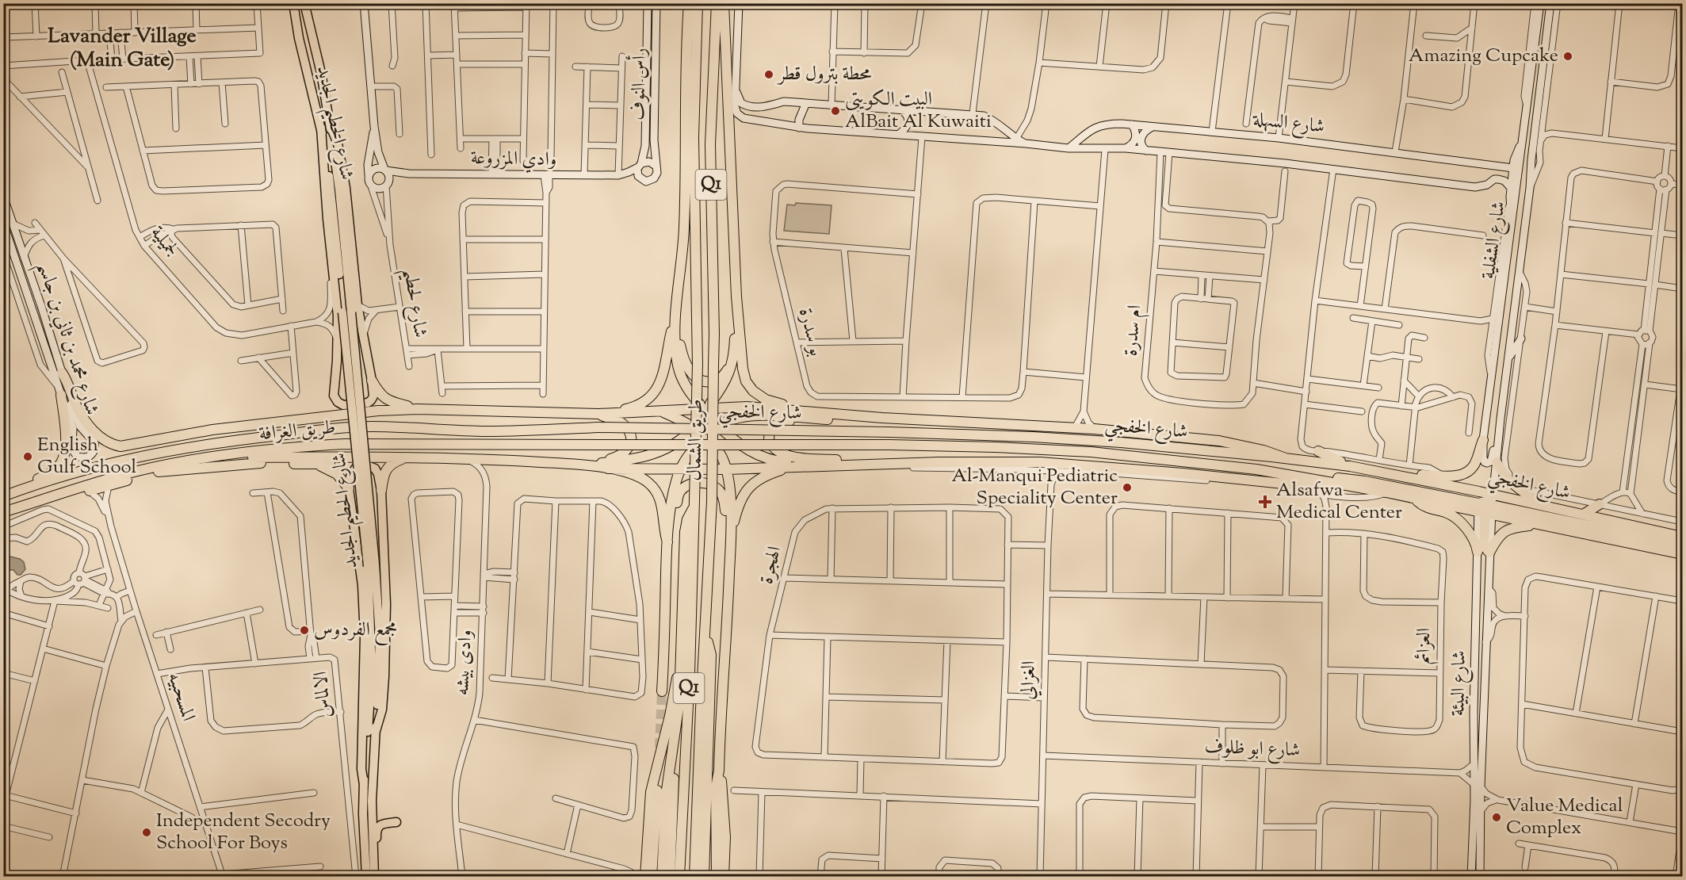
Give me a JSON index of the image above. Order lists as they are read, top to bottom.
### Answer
{
  "streets": {
    "highway": [
      "Q1",
      "شارع الخفجي",
      "طريق الغرافة",
      "طريق الشمال"
    ],
    "main road": ["شارع الحطيم الجديد"],
    "street": [
      "رأس النوف",
      "شارع السهلة",
      "وادي المزروعة",
      "شارع الشفلية",
      "لجميلية",
      "شارع لحطيم",
      "ام سدرة",
      "بو سدرة",
      "شارع محمد بن ثاني بن جاسم",
      "الهجرة",
      "العزائم",
      "وادى بيشه",
      "الغزالي",
      "شارع البيئة",
      "الالماس",
      "المسحبيه",
      "شارع ابو ظلوف"
    ]
  },
  "crossings": [
    ["رأس النوف", "وادي المزروعة"],
    ["شارع السهلة", "شارع الشفلية"],
    ["وادي المزروعة", "شارع لحطيم"],
    ["شارع الشفلية", "شارع الخفجي"],
    ["شارع الخفجي", "طريق الغرافة"],
    ["شارع الخفجي", "شارع البيئة"],
    ["الغزالي", "شارع ابو ظلوف"],
    ["الالماس", "المسحبيه"]
  ],
  "districts": ["Lavander Village (Main Gate)"],
  "places": {
    "other": [
      "Amazing Cupcake",
      "محطة بترول قطر",
      "البيت الكويتي AlBait Al Kuwaiti",
      "English Gulf School",
      "Al-Manqui Pediatric Speciality Center",
      "مجمع الفردوس",
      "Value Medical Complex",
      "Independent Secodry School For Boys"
    ],
    "health": ["Alsafwa Medical Center"]
  }
}
